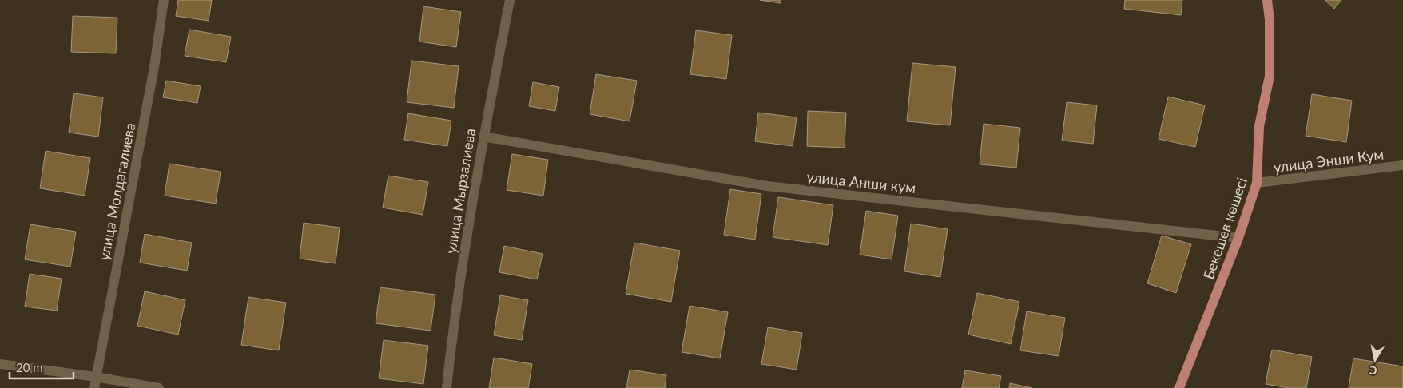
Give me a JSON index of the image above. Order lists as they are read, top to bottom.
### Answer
{
  "streets": {
    "main road": ["Бекешев көшесі"],
    "street": [
      "улица Энши Кум",
      "улица Анши кум",
      "улица Мырзалиева",
      "улица Молдагалиева"
    ]
  },
  "crossings": [
    ["улица Энши Кум", "Бекешев көшесі"],
    ["улица Анши кум", "улица Мырзалиева"],
    ["улица Анши кум", "Бекешев көшесі"]
  ],
  "scale_bar": "20 m",
  "north": "bottom"
}
